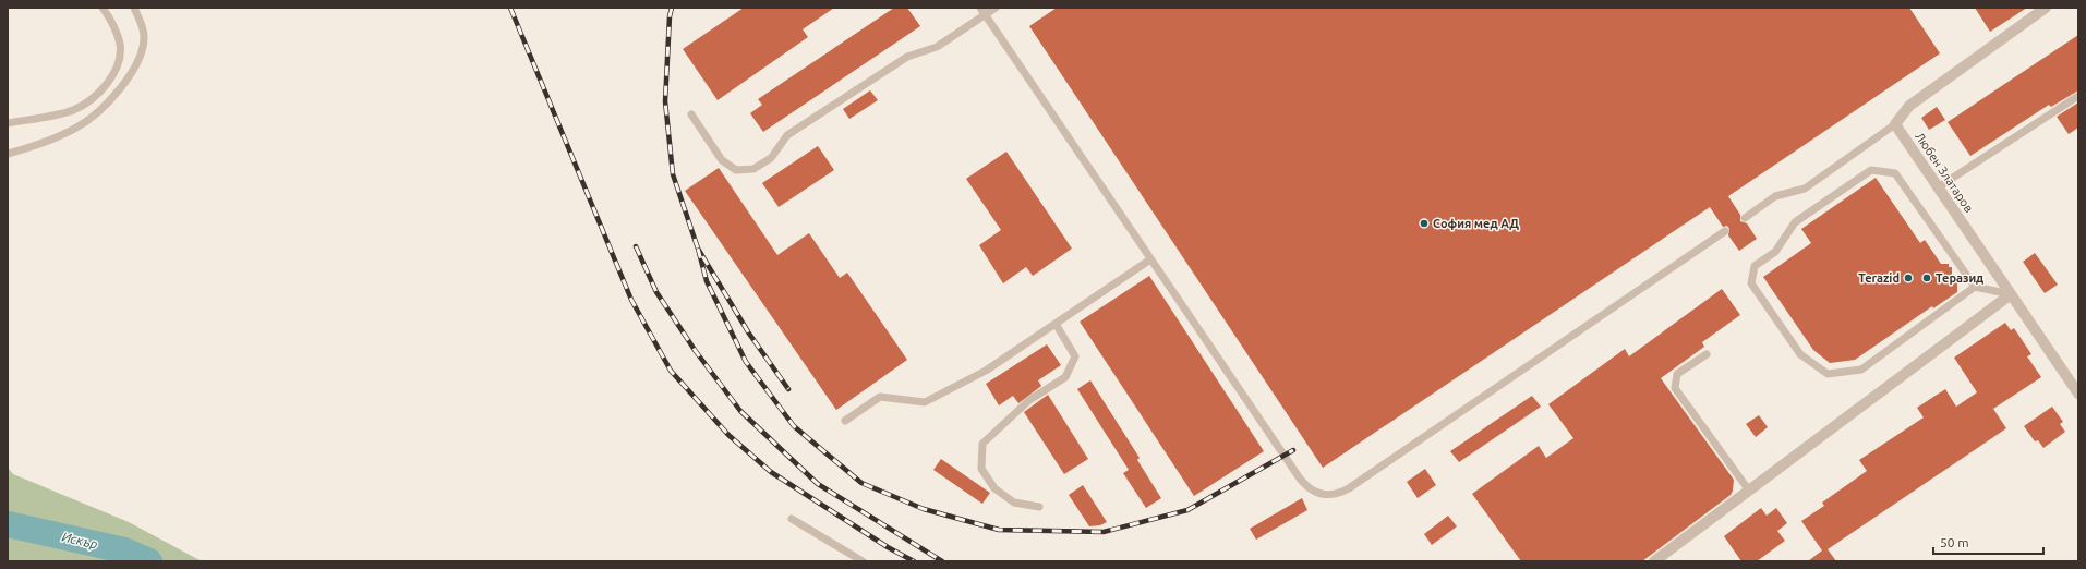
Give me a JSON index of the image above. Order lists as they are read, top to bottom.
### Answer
{
  "streets": {
    "street": ["Любен Златаров"]
  },
  "water": ["Искър"],
  "places": ["София мед АД", "Terazid", "Теразид"],
  "scale_bar": "50 m"
}
